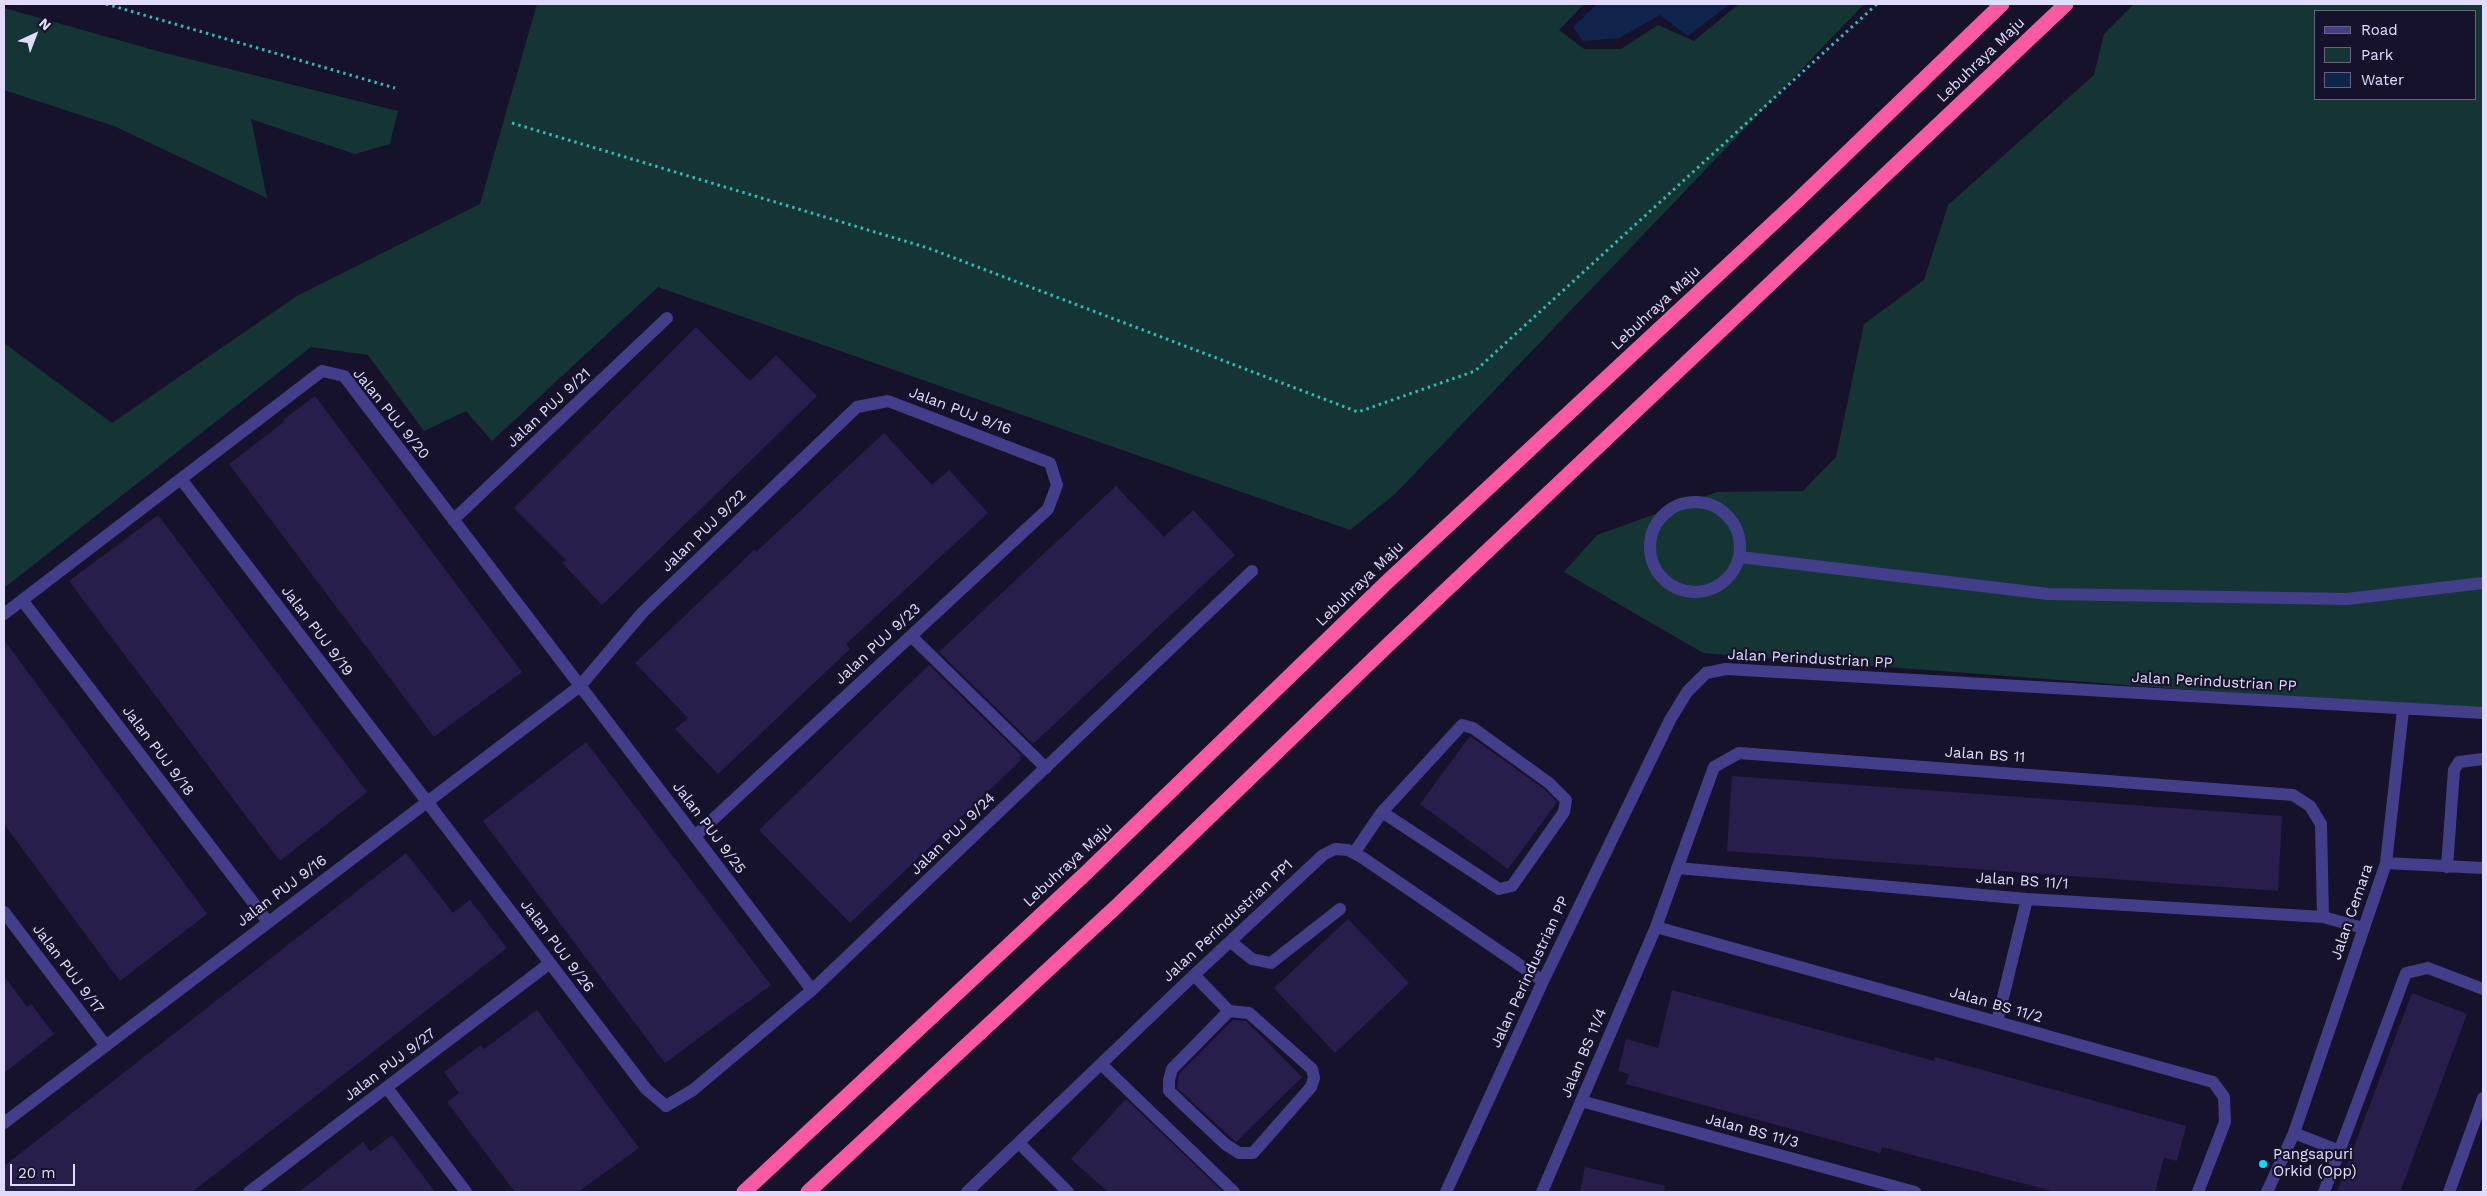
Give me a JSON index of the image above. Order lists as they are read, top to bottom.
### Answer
{
  "streets": {
    "highway": ["Lebuhraya Maju"],
    "street": [
      "Jalan PUJ 9/21",
      "Jalan PUJ 9/16",
      "Jalan PUJ 9/20",
      "Jalan PUJ 9/22",
      "Jalan PUJ 9/19",
      "Jalan PUJ 9/23",
      "Jalan Perindustrian PP",
      "Jalan PUJ 9/18",
      "Jalan BS 11",
      "Jalan PUJ 9/25",
      "Jalan PUJ 9/24",
      "Jalan BS 11/1",
      "Jalan Cemara",
      "Jalan Perindustrian PP1",
      "Jalan PUJ 9/26",
      "Jalan PUJ 9/17",
      "Jalan BS 11/2",
      "Jalan BS 11/4",
      "Jalan PUJ 9/27",
      "Jalan BS 11/3"
    ]
  },
  "crossings": [
    ["Jalan PUJ 9/21", "Jalan PUJ 9/20"],
    ["Jalan PUJ 9/16", "Jalan PUJ 9/20"],
    ["Jalan PUJ 9/16", "Jalan PUJ 9/22"],
    ["Jalan PUJ 9/16", "Jalan PUJ 9/19"],
    ["Jalan PUJ 9/16", "Jalan PUJ 9/23"],
    ["Jalan PUJ 9/16", "Jalan PUJ 9/18"],
    ["Jalan PUJ 9/16", "Jalan PUJ 9/25"],
    ["Jalan PUJ 9/16", "Jalan PUJ 9/26"],
    ["Jalan PUJ 9/16", "Jalan PUJ 9/17"],
    ["Jalan PUJ 9/20", "Jalan PUJ 9/22"],
    ["Jalan PUJ 9/20", "Jalan PUJ 9/19"],
    ["Jalan PUJ 9/20", "Jalan PUJ 9/18"],
    ["Jalan PUJ 9/20", "Jalan PUJ 9/25"],
    ["Jalan PUJ 9/22", "Jalan PUJ 9/25"],
    ["Jalan PUJ 9/19", "Jalan PUJ 9/26"],
    ["Jalan PUJ 9/23", "Jalan PUJ 9/25"],
    ["Jalan Perindustrian PP", "Jalan Cemara"],
    ["Jalan BS 11", "Jalan BS 11/1"],
    ["Jalan BS 11", "Jalan BS 11/2"],
    ["Jalan BS 11", "Jalan BS 11/4"],
    ["Jalan PUJ 9/25", "Jalan PUJ 9/24"],
    ["Jalan PUJ 9/24", "Jalan PUJ 9/26"],
    ["Jalan BS 11/1", "Jalan Cemara"],
    ["Jalan PUJ 9/26", "Jalan PUJ 9/27"],
    ["Jalan BS 11/2", "Jalan BS 11/4"],
    ["Jalan BS 11/4", "Jalan BS 11/3"]
  ],
  "places": ["Pangsapuri Orkid (Opp)"],
  "legend": ["Road", "Park", "Water"],
  "scale_bar": "20 m",
  "north": "top right"
}
